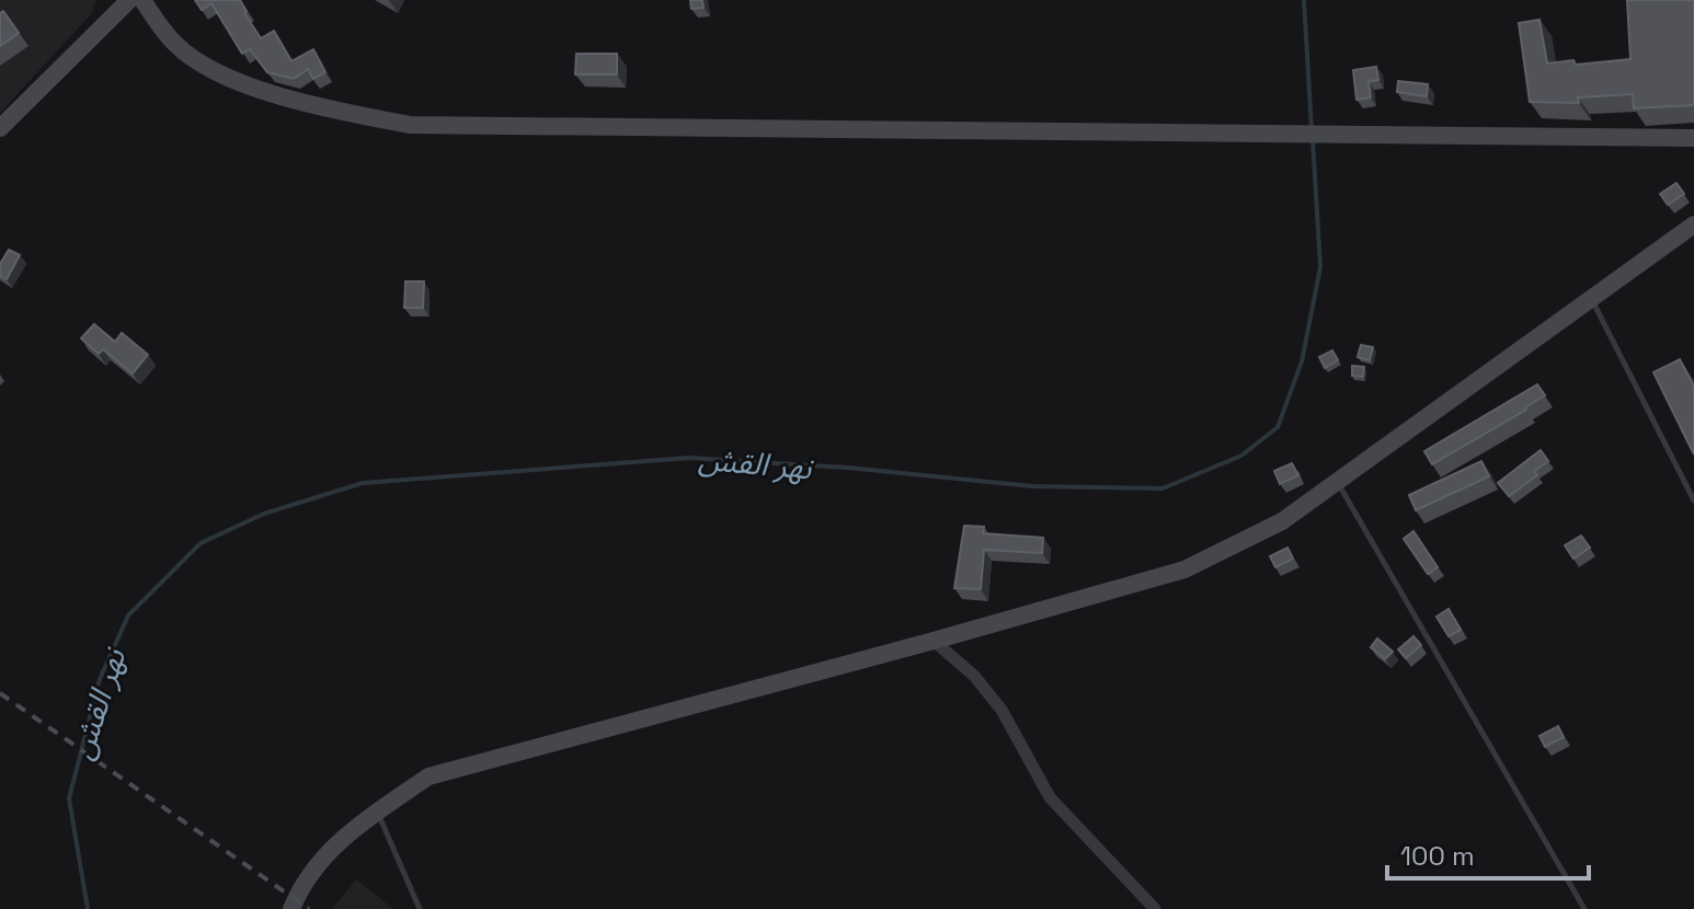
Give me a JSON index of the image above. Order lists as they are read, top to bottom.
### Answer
{
  "water": ["نهر القش"],
  "scale_bar": "100 m"
}
